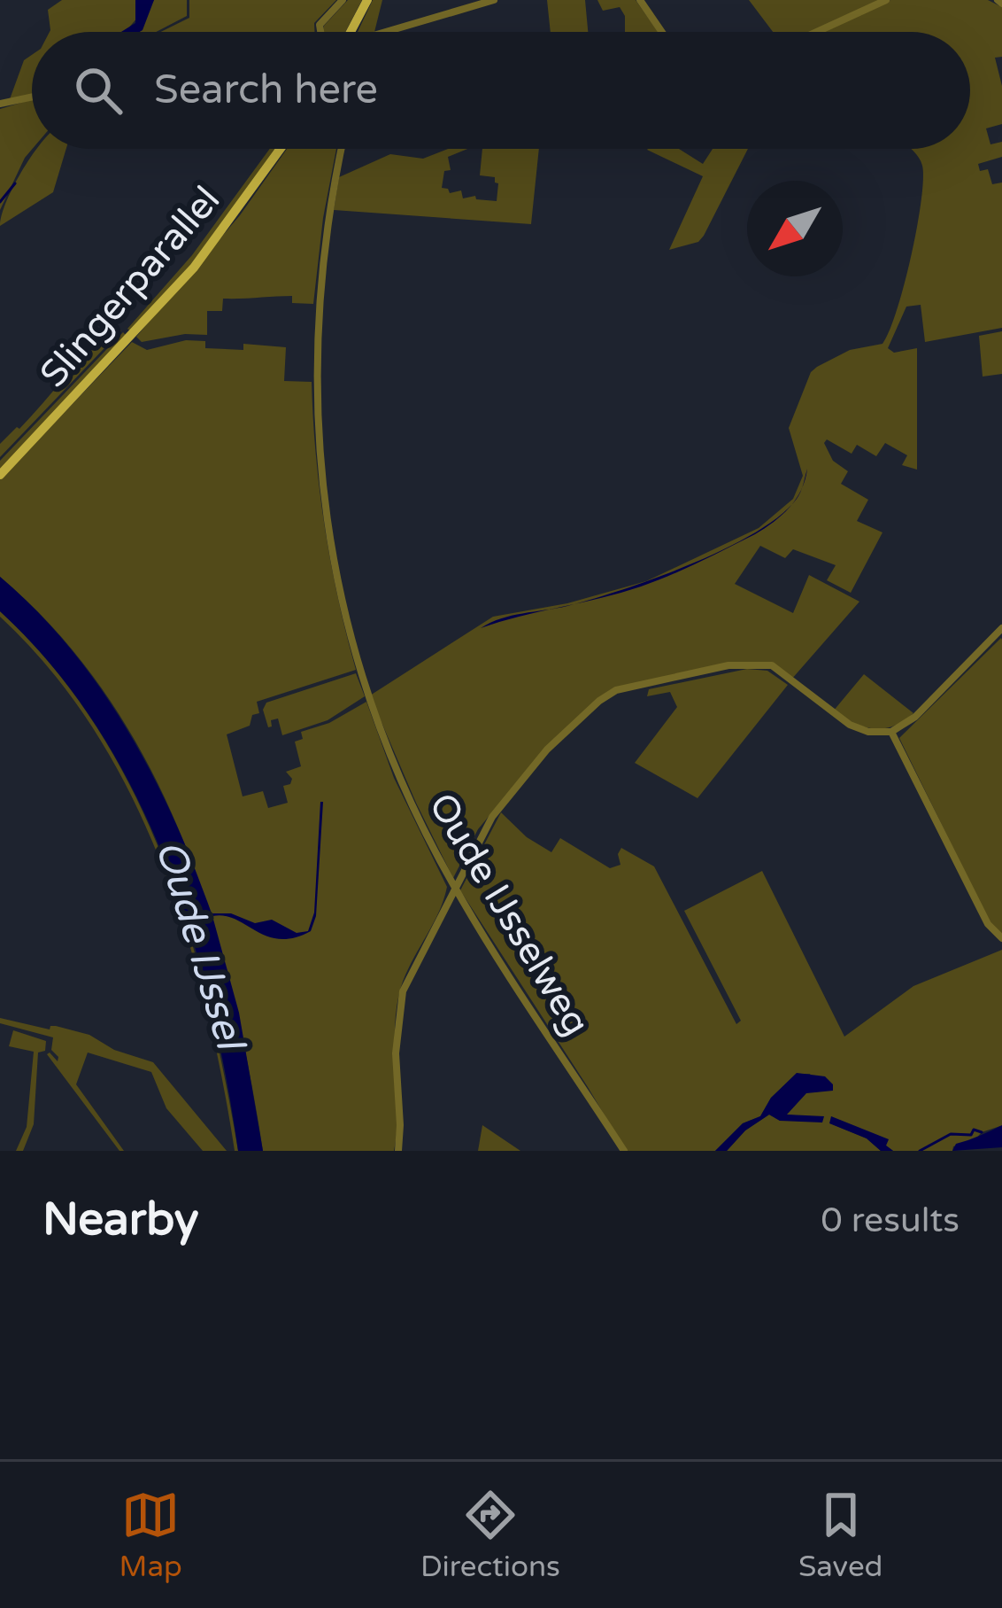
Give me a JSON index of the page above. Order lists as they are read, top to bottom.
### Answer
{
  "streets": {
    "main road": ["Slingerparallel"],
    "street": ["Oude IJsselweg"]
  },
  "water": ["Oude IJssel"],
  "north": "bottom left",
  "page": {
    "search": "Search here",
    "heading": ["Nearby", "0 results"],
    "nav": ["Map", "Directions", "Saved"]
  }
}
